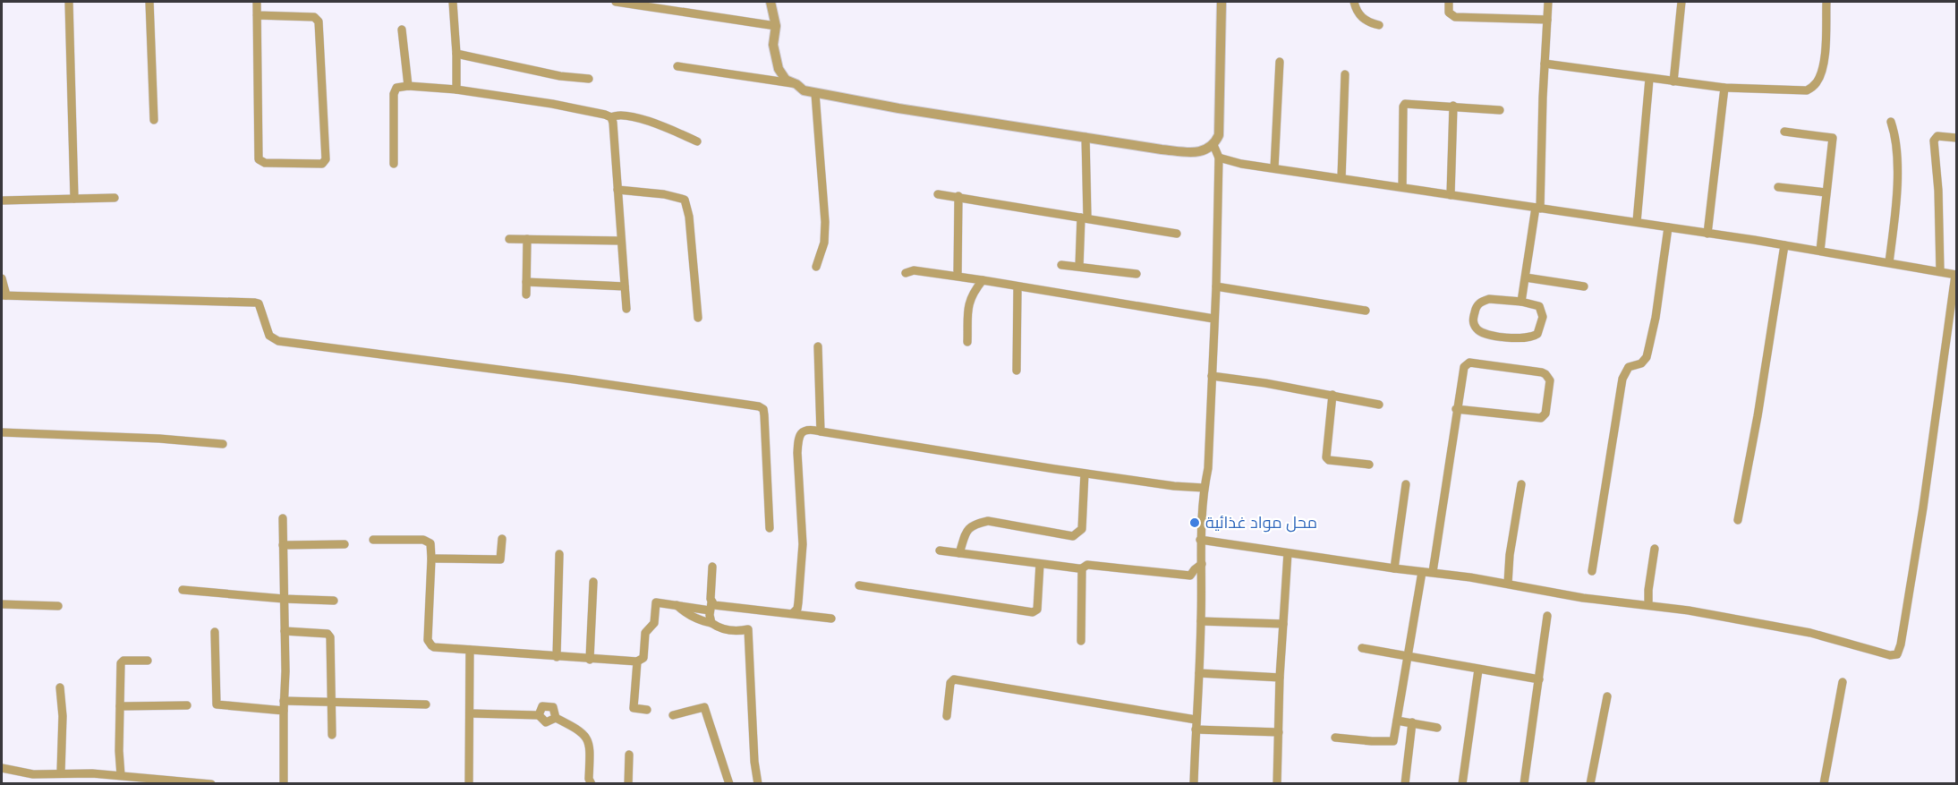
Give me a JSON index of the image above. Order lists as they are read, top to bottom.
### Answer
{
  "places": ["محل مواد غذائية"]
}
